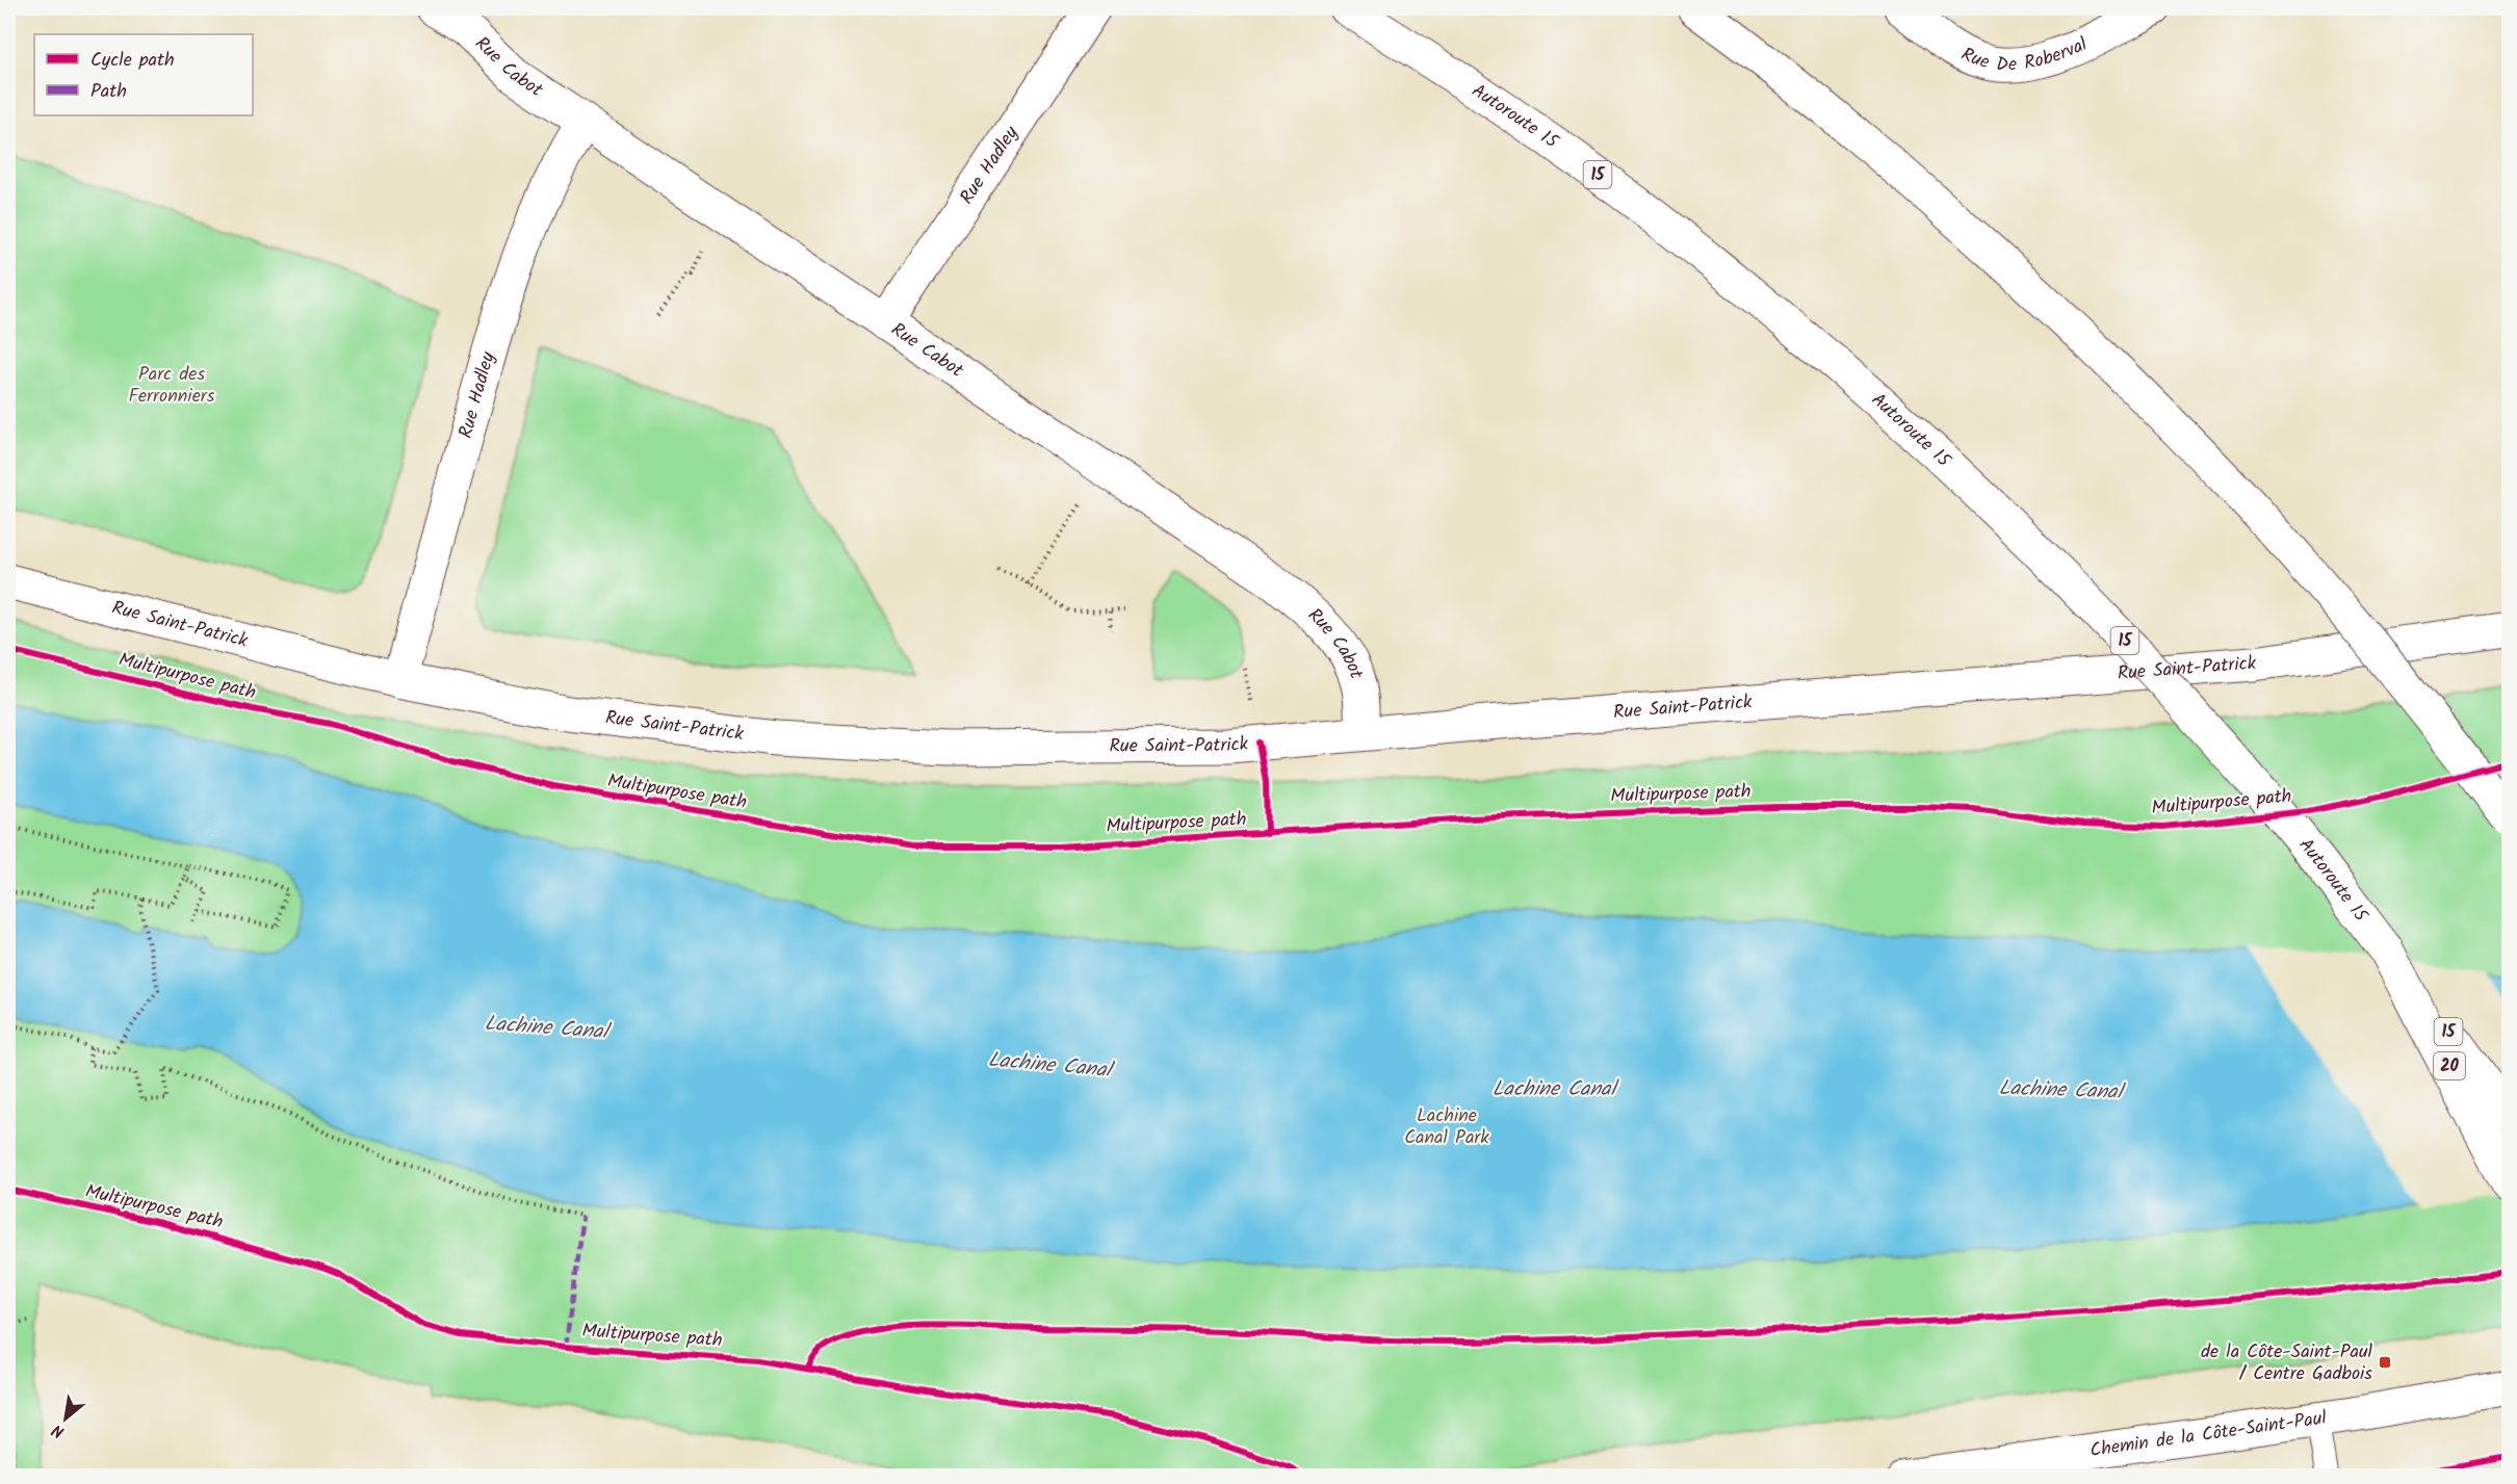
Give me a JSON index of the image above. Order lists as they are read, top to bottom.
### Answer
{
  "streets": {
    "main road": [
      "Rue De Roberval",
      "Rue Cabot",
      "Autoroute 15",
      "Rue Hadley",
      "15",
      "Rue Saint-Patrick",
      "20",
      "Chemin de la Côte-Saint-Paul"
    ],
    "cycle path": ["Multipurpose path"]
  },
  "crossings": [
    ["Rue Cabot", "Rue Hadley"],
    ["Rue Cabot", "Rue Saint-Patrick"],
    ["Autoroute 15", "15"],
    ["Autoroute 15", "20"],
    ["Rue Hadley", "Rue Saint-Patrick"],
    ["15", "20"]
  ],
  "water": ["Lachine Canal"],
  "parks": ["Parc des Ferronniers", "Lachine Canal Park"],
  "places": {
    "transit": ["de la Côte-Saint-Paul / Centre Gadbois"]
  },
  "legend": ["Cycle path", "Path"],
  "north": "bottom left"
}
